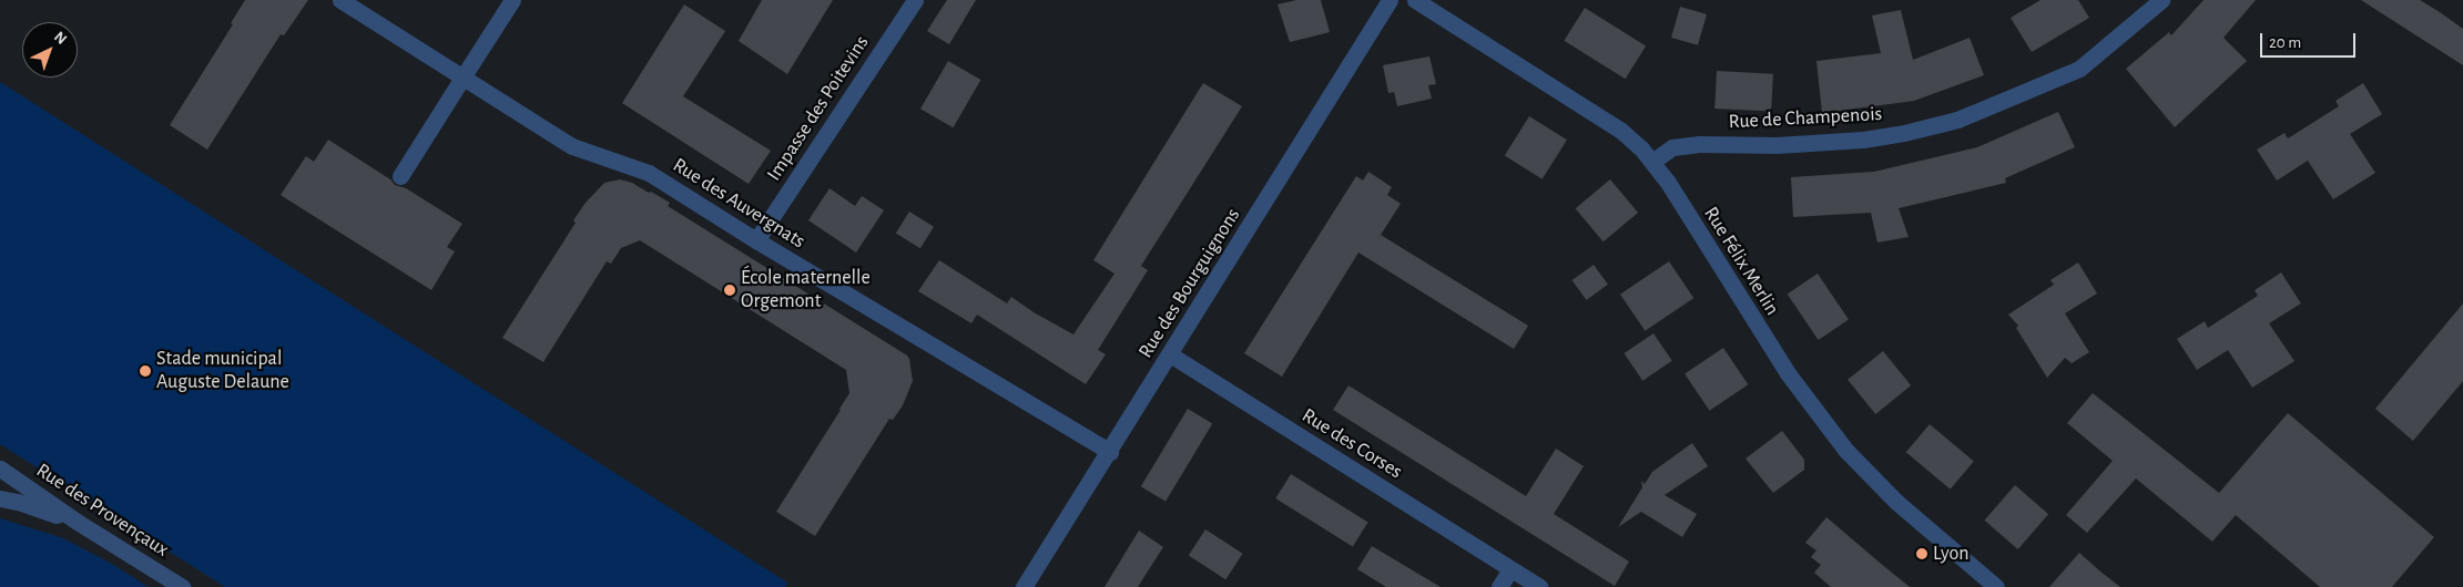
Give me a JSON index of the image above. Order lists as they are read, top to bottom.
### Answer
{
  "streets": {
    "street": [
      "Impasse des Poitevins",
      "Rue de Champenois",
      "Rue des Auvergnats",
      "Rue Félix Merlin",
      "Rue des Bourguignons",
      "Rue des Corses",
      "Rue des Provençaux"
    ]
  },
  "crossings": [
    ["Impasse des Poitevins", "Rue des Auvergnats"],
    ["Rue de Champenois", "Rue Félix Merlin"],
    ["Rue des Auvergnats", "Rue des Bourguignons"],
    ["Rue des Bourguignons", "Rue des Corses"]
  ],
  "places": ["École maternelle Orgemont", "Stade municipal Auguste Delaune", "Lyon"],
  "scale_bar": "20 m",
  "north": "top right"
}
